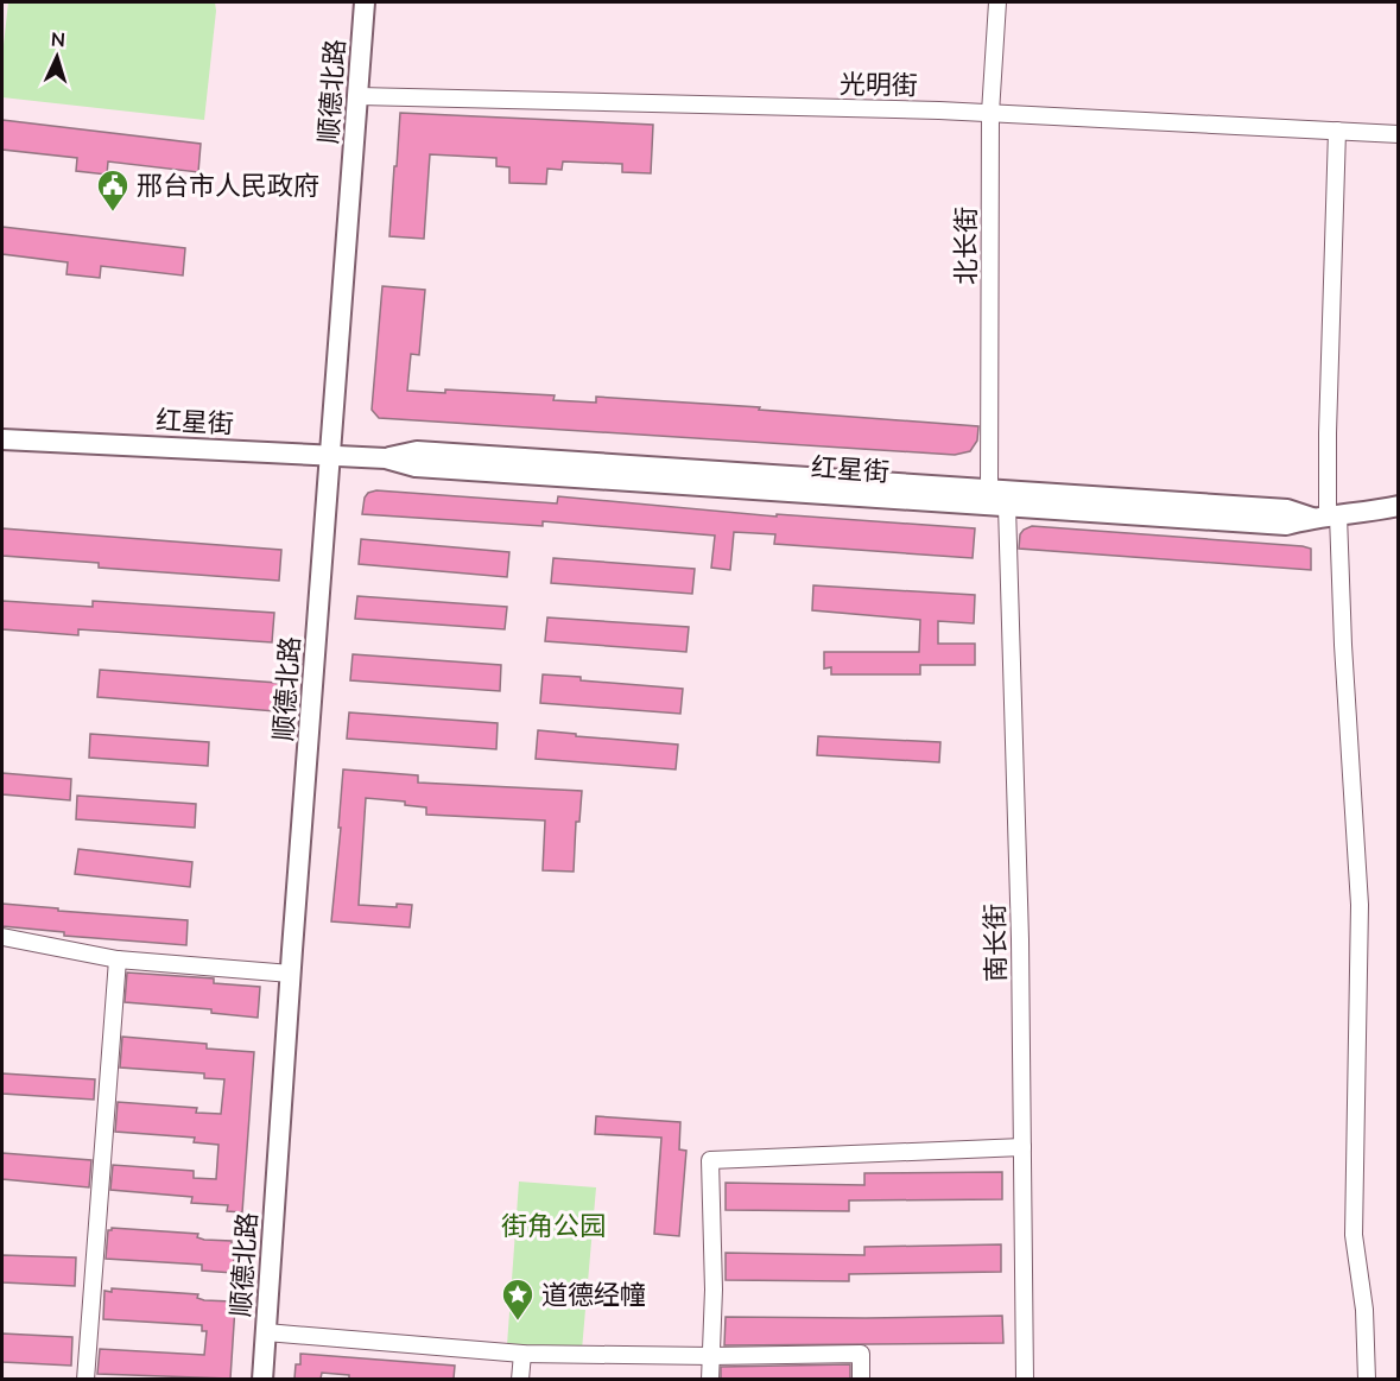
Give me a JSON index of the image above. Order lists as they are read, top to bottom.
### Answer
{
  "streets": {
    "street": [
      "光明街",
      "顺德北路",
      "北长街",
      "红星街",
      "南长街"
    ]
  },
  "crossings": [
    ["光明街", "顺德北路"],
    ["光明街", "北长街"],
    ["顺德北路", "红星街"],
    ["北长街", "红星街"],
    ["红星街", "南长街"]
  ],
  "parks": ["街角公园"],
  "places": {
    "public building": ["邢台市人民政府"],
    "place": ["道德经幢"]
  },
  "north": "top"
}
